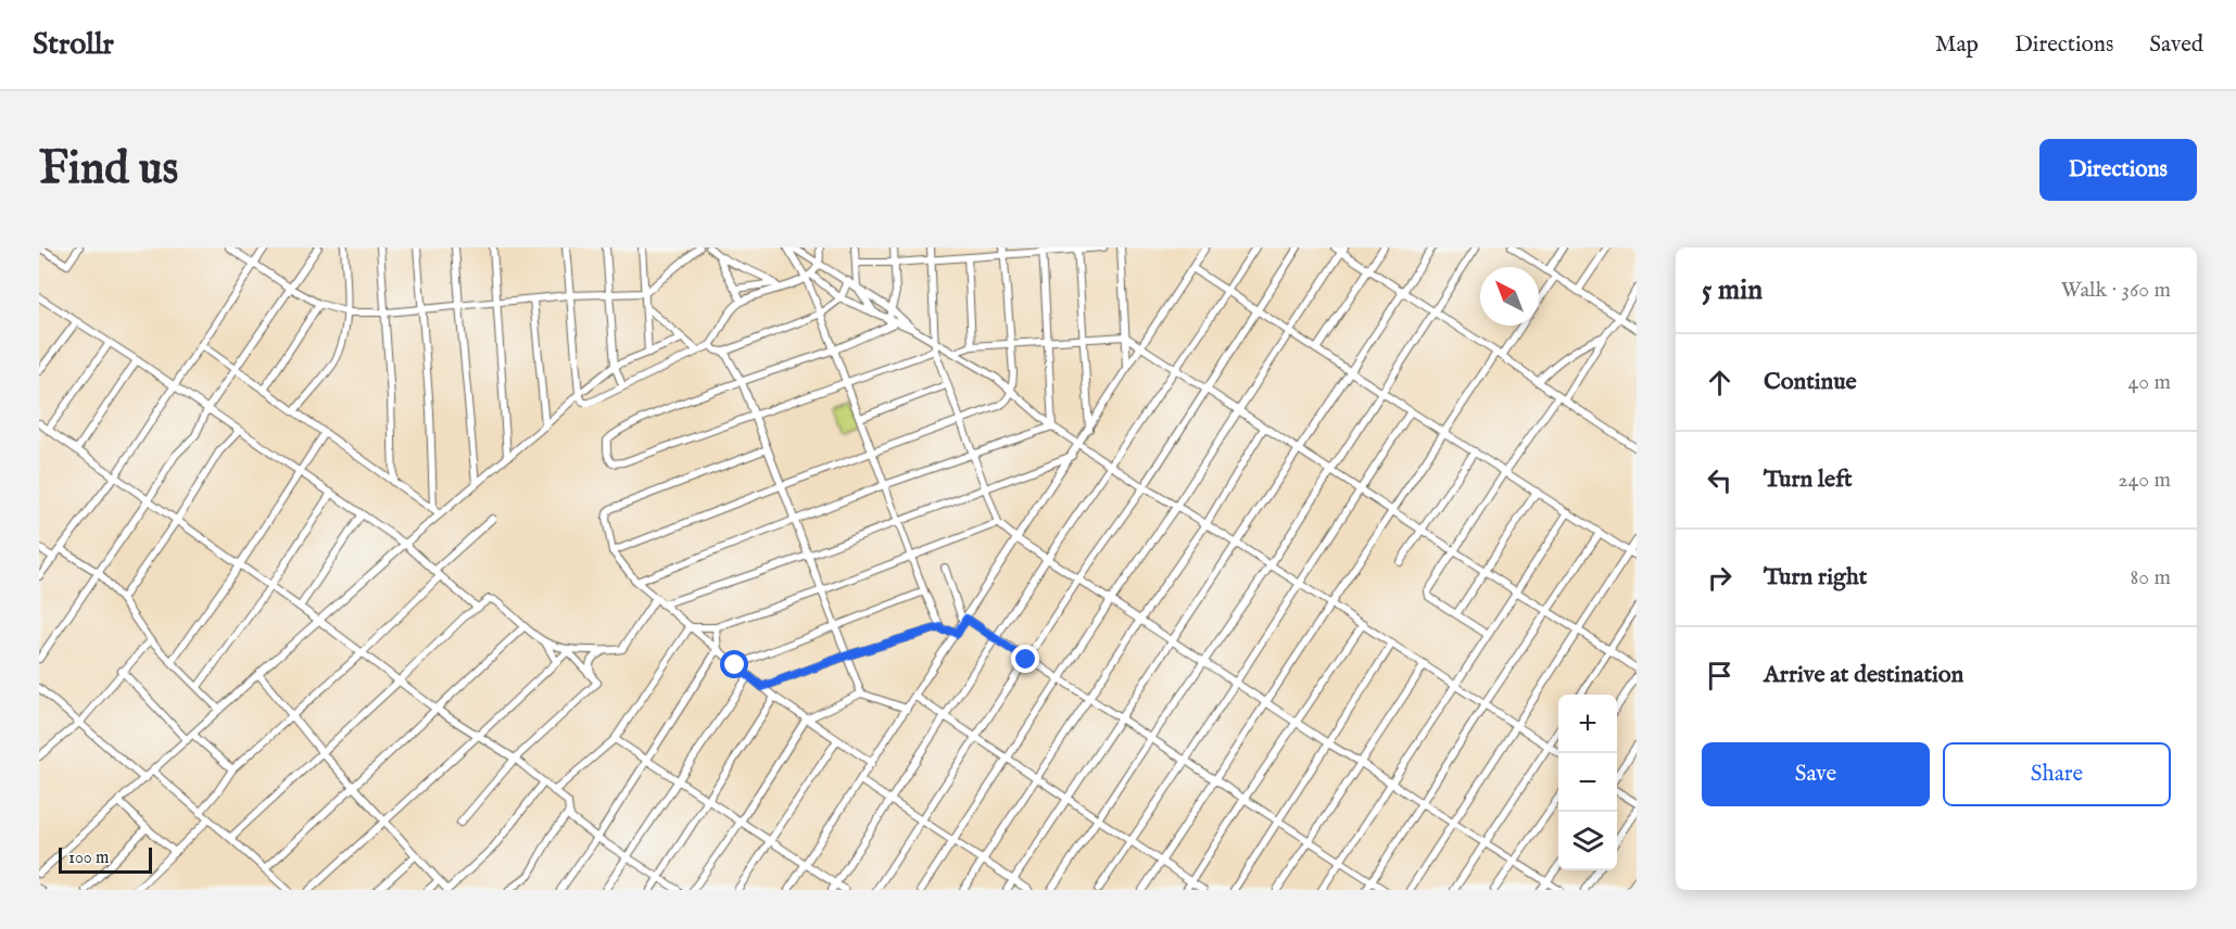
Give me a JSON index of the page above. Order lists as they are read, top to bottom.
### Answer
{
  "scale_bar": "100 m",
  "north": "top left",
  "page": {
    "header": "Strollr",
    "nav": ["Map", "Directions", "Saved"],
    "buttons": [
      "Directions",
      ["Save", "Share"]
    ],
    "title": "Find us",
    "heading": ["5 min", "Walk · 360 m"],
    "list": [
      ["Continue", "40 m"],
      ["Turn left", "240 m"],
      ["Turn right", "80 m"],
      "Arrive at destination"
    ],
    "map_buttons": ["+", "−"],
    "scale": "100 m"
  }
}
